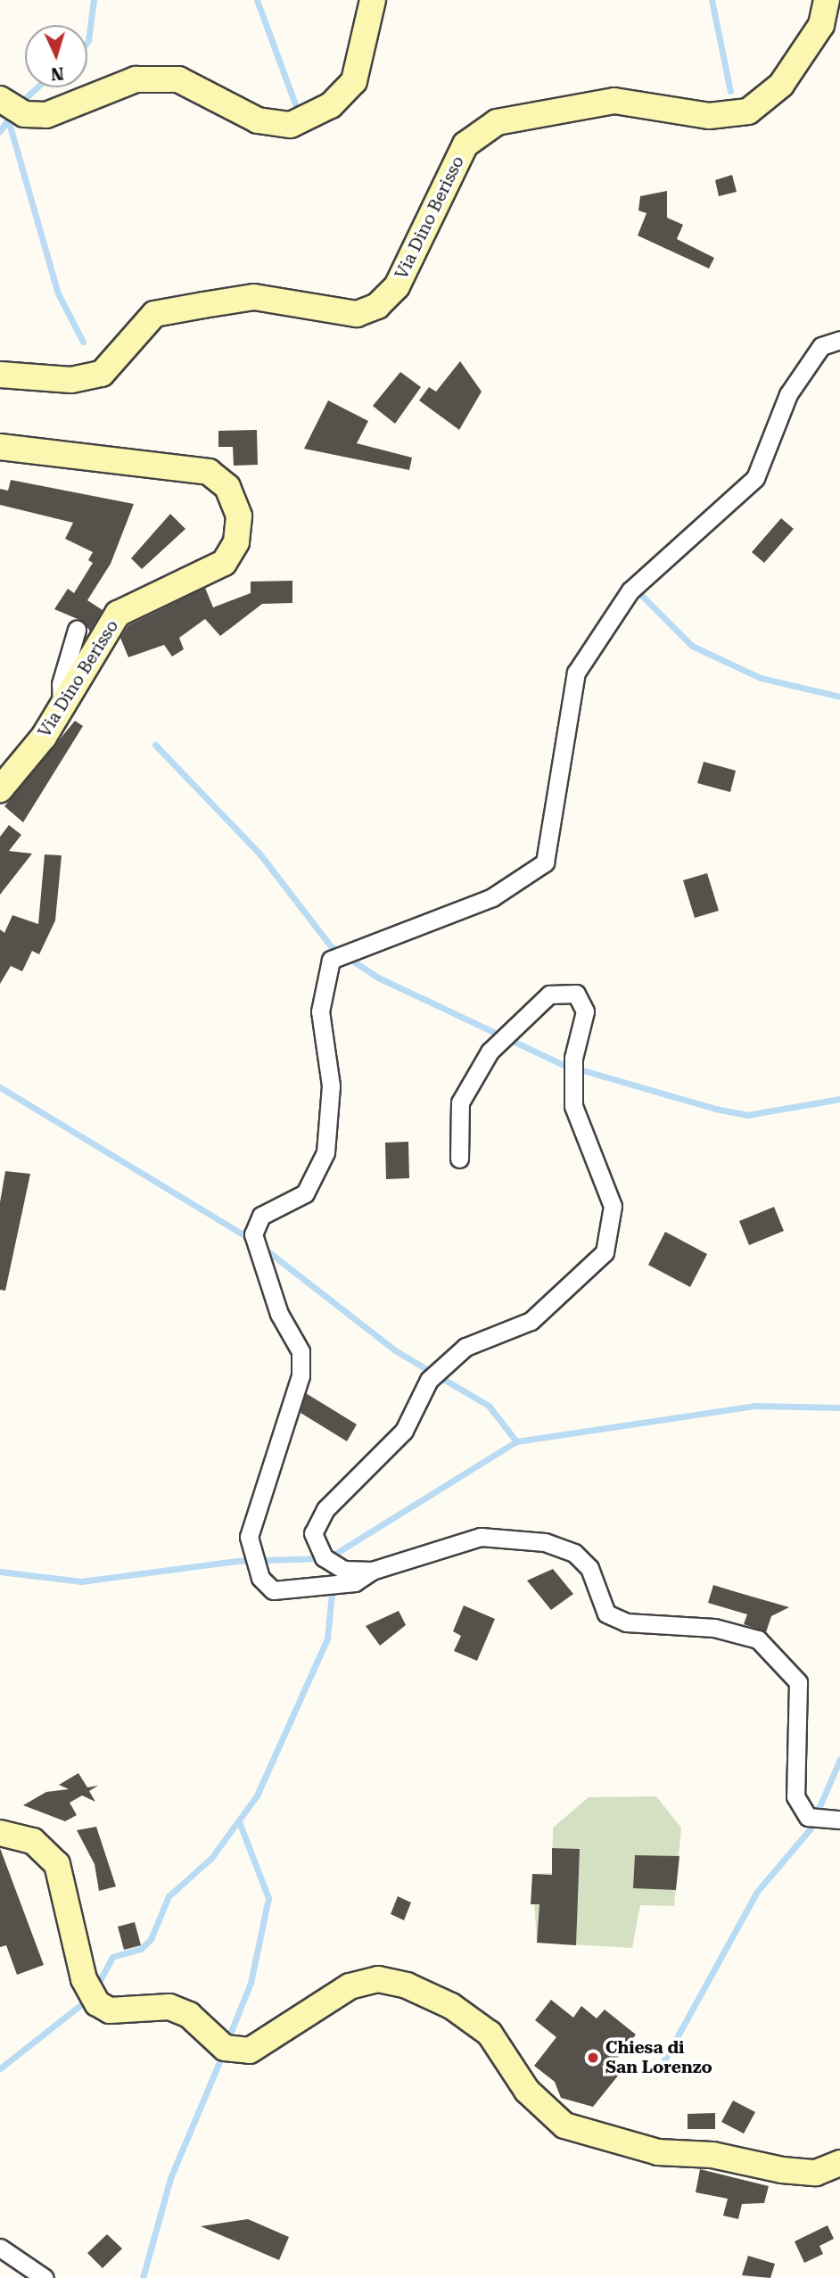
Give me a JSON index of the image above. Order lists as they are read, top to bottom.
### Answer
{
  "streets": {
    "street": ["Via Dino Berisso"]
  },
  "places": ["Chiesa di San Lorenzo"],
  "north": "bottom"
}
